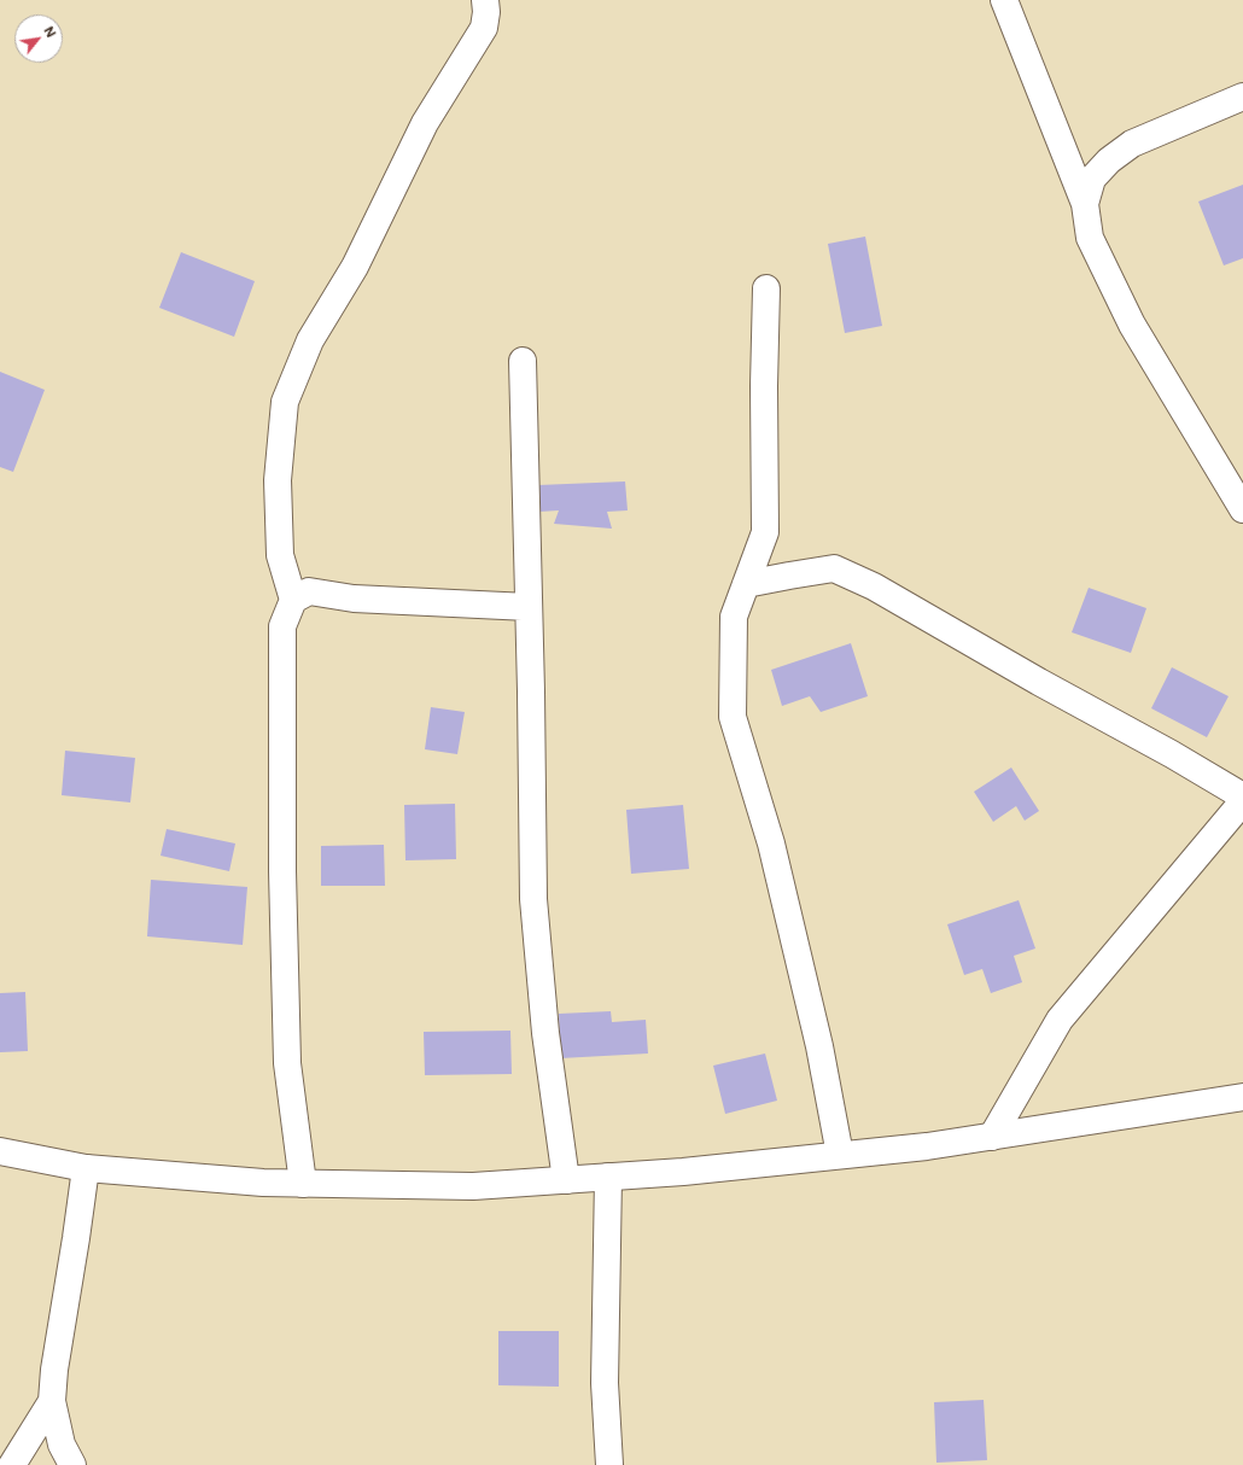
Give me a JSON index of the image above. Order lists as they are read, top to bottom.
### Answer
{
  "north": "top right"
}
